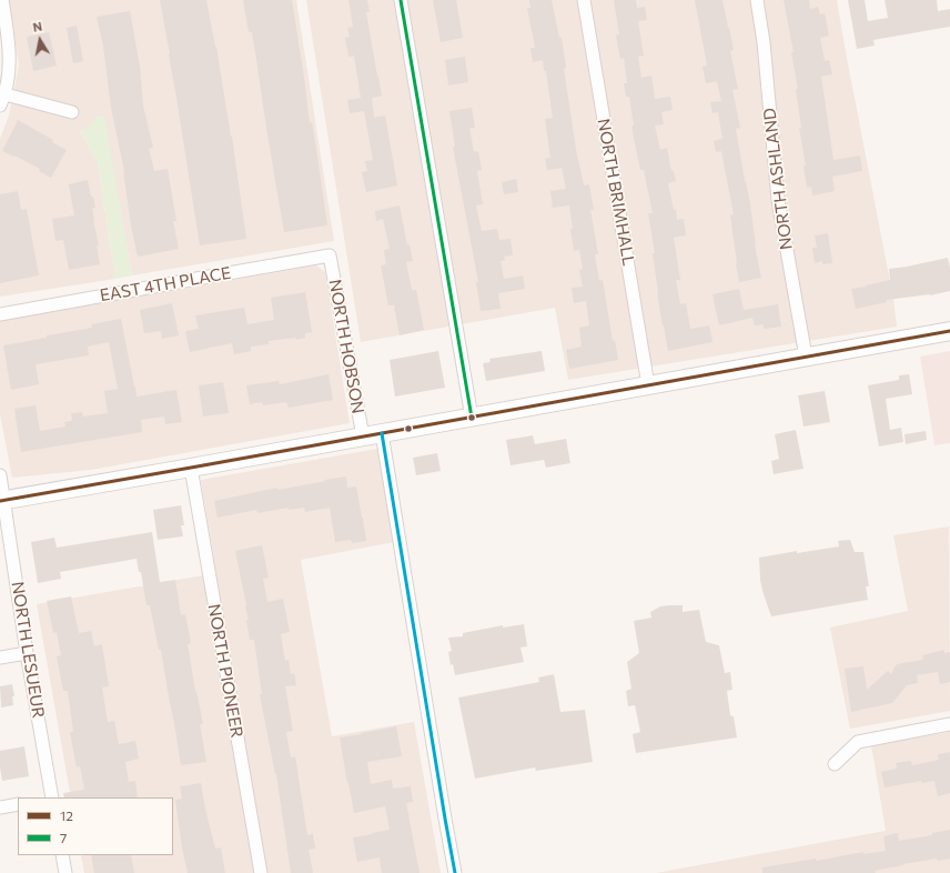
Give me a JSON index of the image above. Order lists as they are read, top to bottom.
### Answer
{
  "streets": {
    "street": [
      "NORTH ASHLAND",
      "NORTH BRIMHALL",
      "EAST 4TH PLACE",
      "NORTH HOBSON",
      "NORTH LESUEUR",
      "NORTH PIONEER"
    ]
  },
  "crossings": [
    ["EAST 4TH PLACE", "NORTH HOBSON"]
  ],
  "lines": ["transit line 7", "transit line 12"],
  "legend": ["12", "7"],
  "north": "top"
}
